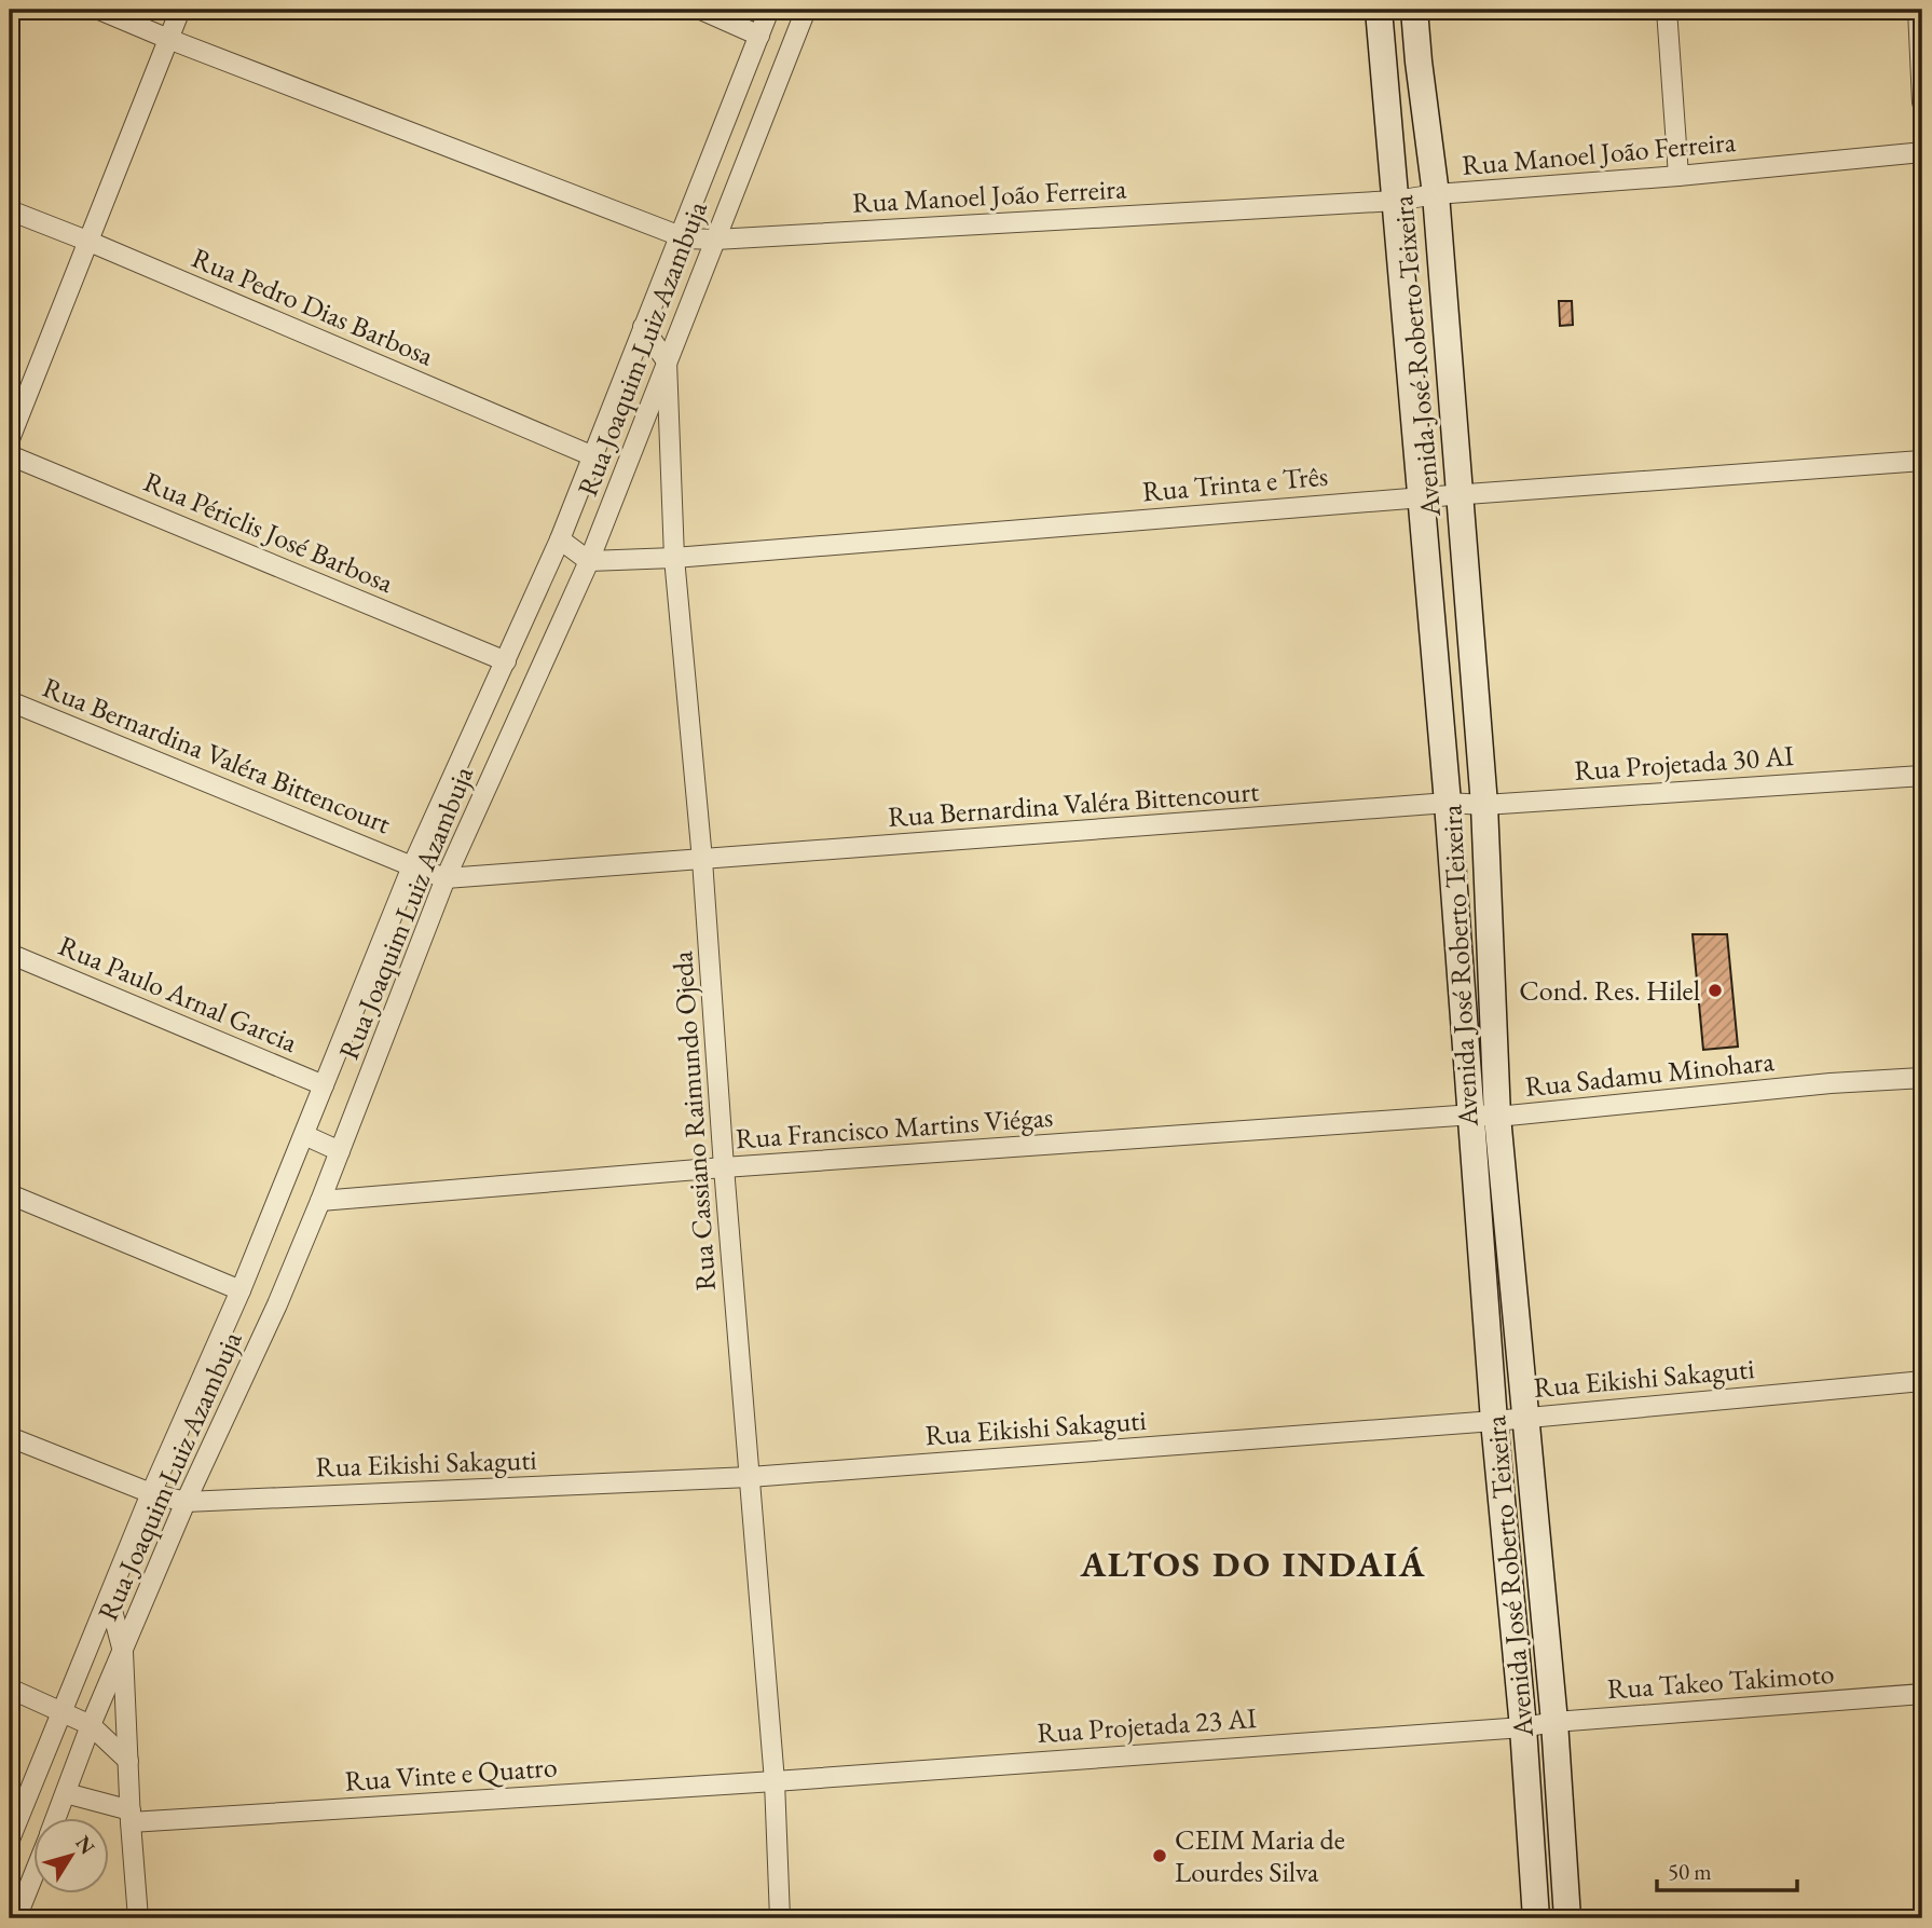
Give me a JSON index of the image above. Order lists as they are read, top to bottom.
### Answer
{
  "streets": {
    "street": [
      "Rua Manoel João Ferreira",
      "Rua Pedro Dias Barbosa",
      "Rua Joaquim Luiz Azambuja",
      "Avenida José Roberto Teixeira",
      "Rua Trinta e Três",
      "Rua Périclis José Barbosa",
      "Rua Bernardina Valéra Bittencourt",
      "Rua Projetada 30 AI",
      "Rua Paulo Arnal Garcia",
      "Rua Sadamu Minohara",
      "Rua Cassiano Raimundo Ojeda",
      "Rua Francisco Martins Viégas",
      "Rua Eikishi Sakaguti",
      "Rua Takeo Takimoto",
      "Rua Projetada 23 AI",
      "Rua Vinte e Quatro"
    ]
  },
  "crossings": [
    ["Rua Manoel João Ferreira", "Rua Joaquim Luiz Azambuja"],
    ["Rua Manoel João Ferreira", "Avenida José Roberto Teixeira"],
    ["Rua Pedro Dias Barbosa", "Rua Joaquim Luiz Azambuja"],
    ["Rua Joaquim Luiz Azambuja", "Rua Trinta e Três"],
    ["Rua Joaquim Luiz Azambuja", "Rua Périclis José Barbosa"],
    ["Rua Joaquim Luiz Azambuja", "Rua Bernardina Valéra Bittencourt"],
    ["Rua Joaquim Luiz Azambuja", "Rua Paulo Arnal Garcia"],
    ["Rua Joaquim Luiz Azambuja", "Rua Cassiano Raimundo Ojeda"],
    ["Rua Joaquim Luiz Azambuja", "Rua Francisco Martins Viégas"],
    ["Rua Joaquim Luiz Azambuja", "Rua Eikishi Sakaguti"],
    ["Rua Joaquim Luiz Azambuja", "Rua Vinte e Quatro"],
    ["Avenida José Roberto Teixeira", "Rua Trinta e Três"],
    ["Avenida José Roberto Teixeira", "Rua Bernardina Valéra Bittencourt"],
    ["Avenida José Roberto Teixeira", "Rua Projetada 30 AI"],
    ["Avenida José Roberto Teixeira", "Rua Sadamu Minohara"],
    ["Avenida José Roberto Teixeira", "Rua Francisco Martins Viégas"],
    ["Avenida José Roberto Teixeira", "Rua Eikishi Sakaguti"],
    ["Avenida José Roberto Teixeira", "Rua Takeo Takimoto"],
    ["Avenida José Roberto Teixeira", "Rua Projetada 23 AI"],
    ["Rua Trinta e Três", "Rua Cassiano Raimundo Ojeda"],
    ["Rua Bernardina Valéra Bittencourt", "Rua Projetada 30 AI"],
    ["Rua Bernardina Valéra Bittencourt", "Rua Cassiano Raimundo Ojeda"],
    ["Rua Sadamu Minohara", "Rua Francisco Martins Viégas"],
    ["Rua Cassiano Raimundo Ojeda", "Rua Francisco Martins Viégas"],
    ["Rua Cassiano Raimundo Ojeda", "Rua Eikishi Sakaguti"],
    ["Rua Cassiano Raimundo Ojeda", "Rua Projetada 23 AI"],
    ["Rua Cassiano Raimundo Ojeda", "Rua Vinte e Quatro"],
    ["Rua Takeo Takimoto", "Rua Projetada 23 AI"],
    ["Rua Projetada 23 AI", "Rua Vinte e Quatro"]
  ],
  "districts": ["ALTOS DO INDAIÁ"],
  "places": ["Cond. Res. Hilel", "CEIM Maria de Lourdes Silva"],
  "scale_bar": "50 m",
  "north": "top right"
}
